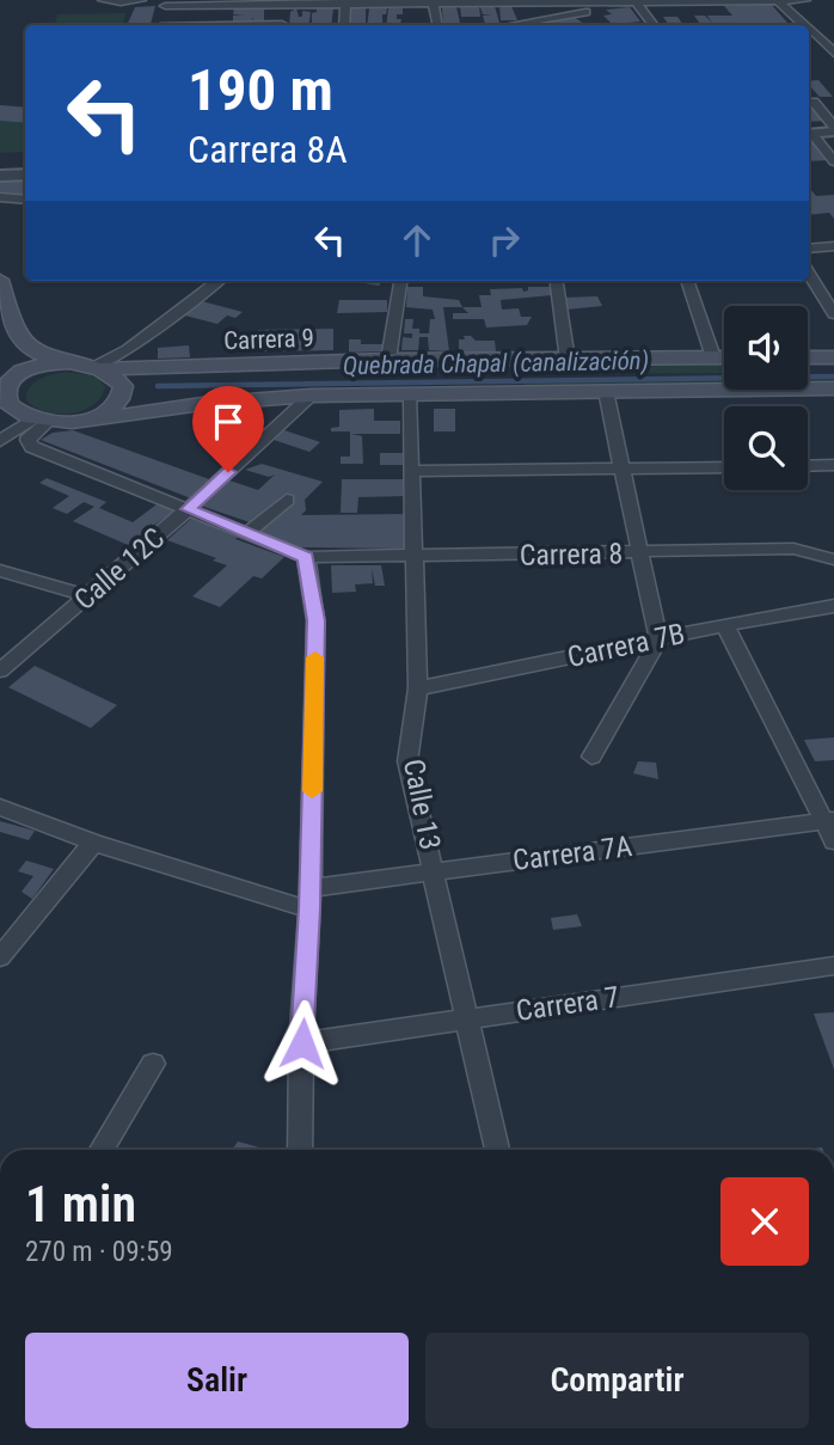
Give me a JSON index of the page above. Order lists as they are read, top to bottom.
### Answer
{
  "streets": {
    "main road": ["Carrera 9"],
    "street": [
      "Carrera 8",
      "Calle 12C",
      "Carrera 7B",
      "Calle 13",
      "Carrera 7A",
      "Carrera 7"
    ]
  },
  "crossings": [
    ["Carrera 9", "Calle 12C"],
    ["Carrera 9", "Calle 13"],
    ["Carrera 8", "Calle 13"],
    ["Carrera 7B", "Calle 13"],
    ["Calle 13", "Carrera 7A"],
    ["Calle 13", "Carrera 7"]
  ],
  "water": ["Quebrada Chapal (canalización)"],
  "page": {
    "turn": ["190 m", "Carrera 8A"],
    "heading": ["1 min", "270 m · 09:59"],
    "buttons": ["Salir", "Compartir"]
  }
}
